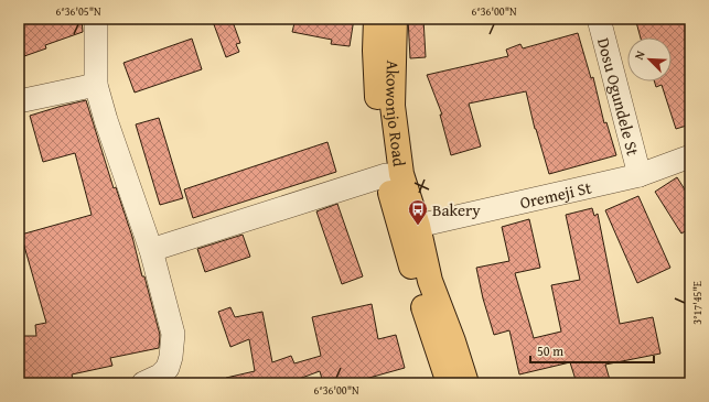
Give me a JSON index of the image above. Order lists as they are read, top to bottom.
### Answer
{
  "streets": {
    "main road": ["Akowonjo Road"],
    "street": ["Dosu Ogundele St", "Oremeji St"]
  },
  "crossings": [
    ["Dosu Ogundele St", "Oremeji St"],
    ["Akowonjo Road", "Oremeji St"]
  ],
  "places": {
    "bus stop": ["Bakery"]
  },
  "scale_bar": "50 m",
  "north": "top left",
  "coordinates": ["6°36'05\"N", "6°36'00\"N", "3°17'45\"E"]
}
